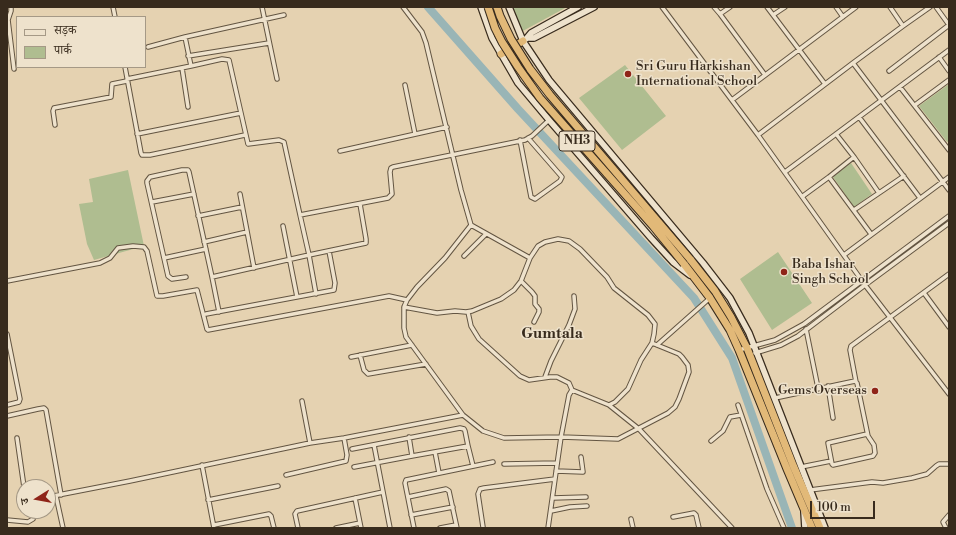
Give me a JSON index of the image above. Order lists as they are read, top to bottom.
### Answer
{
  "streets": {
    "highway": ["NH3"]
  },
  "districts": ["Gumtala"],
  "places": ["Sri Guru Harkishan International School", "Baba Ishar Singh School", "Gems Overseas"],
  "legend": ["सड़क", "पार्क"],
  "scale_bar": "100 m",
  "north": "left"
}
